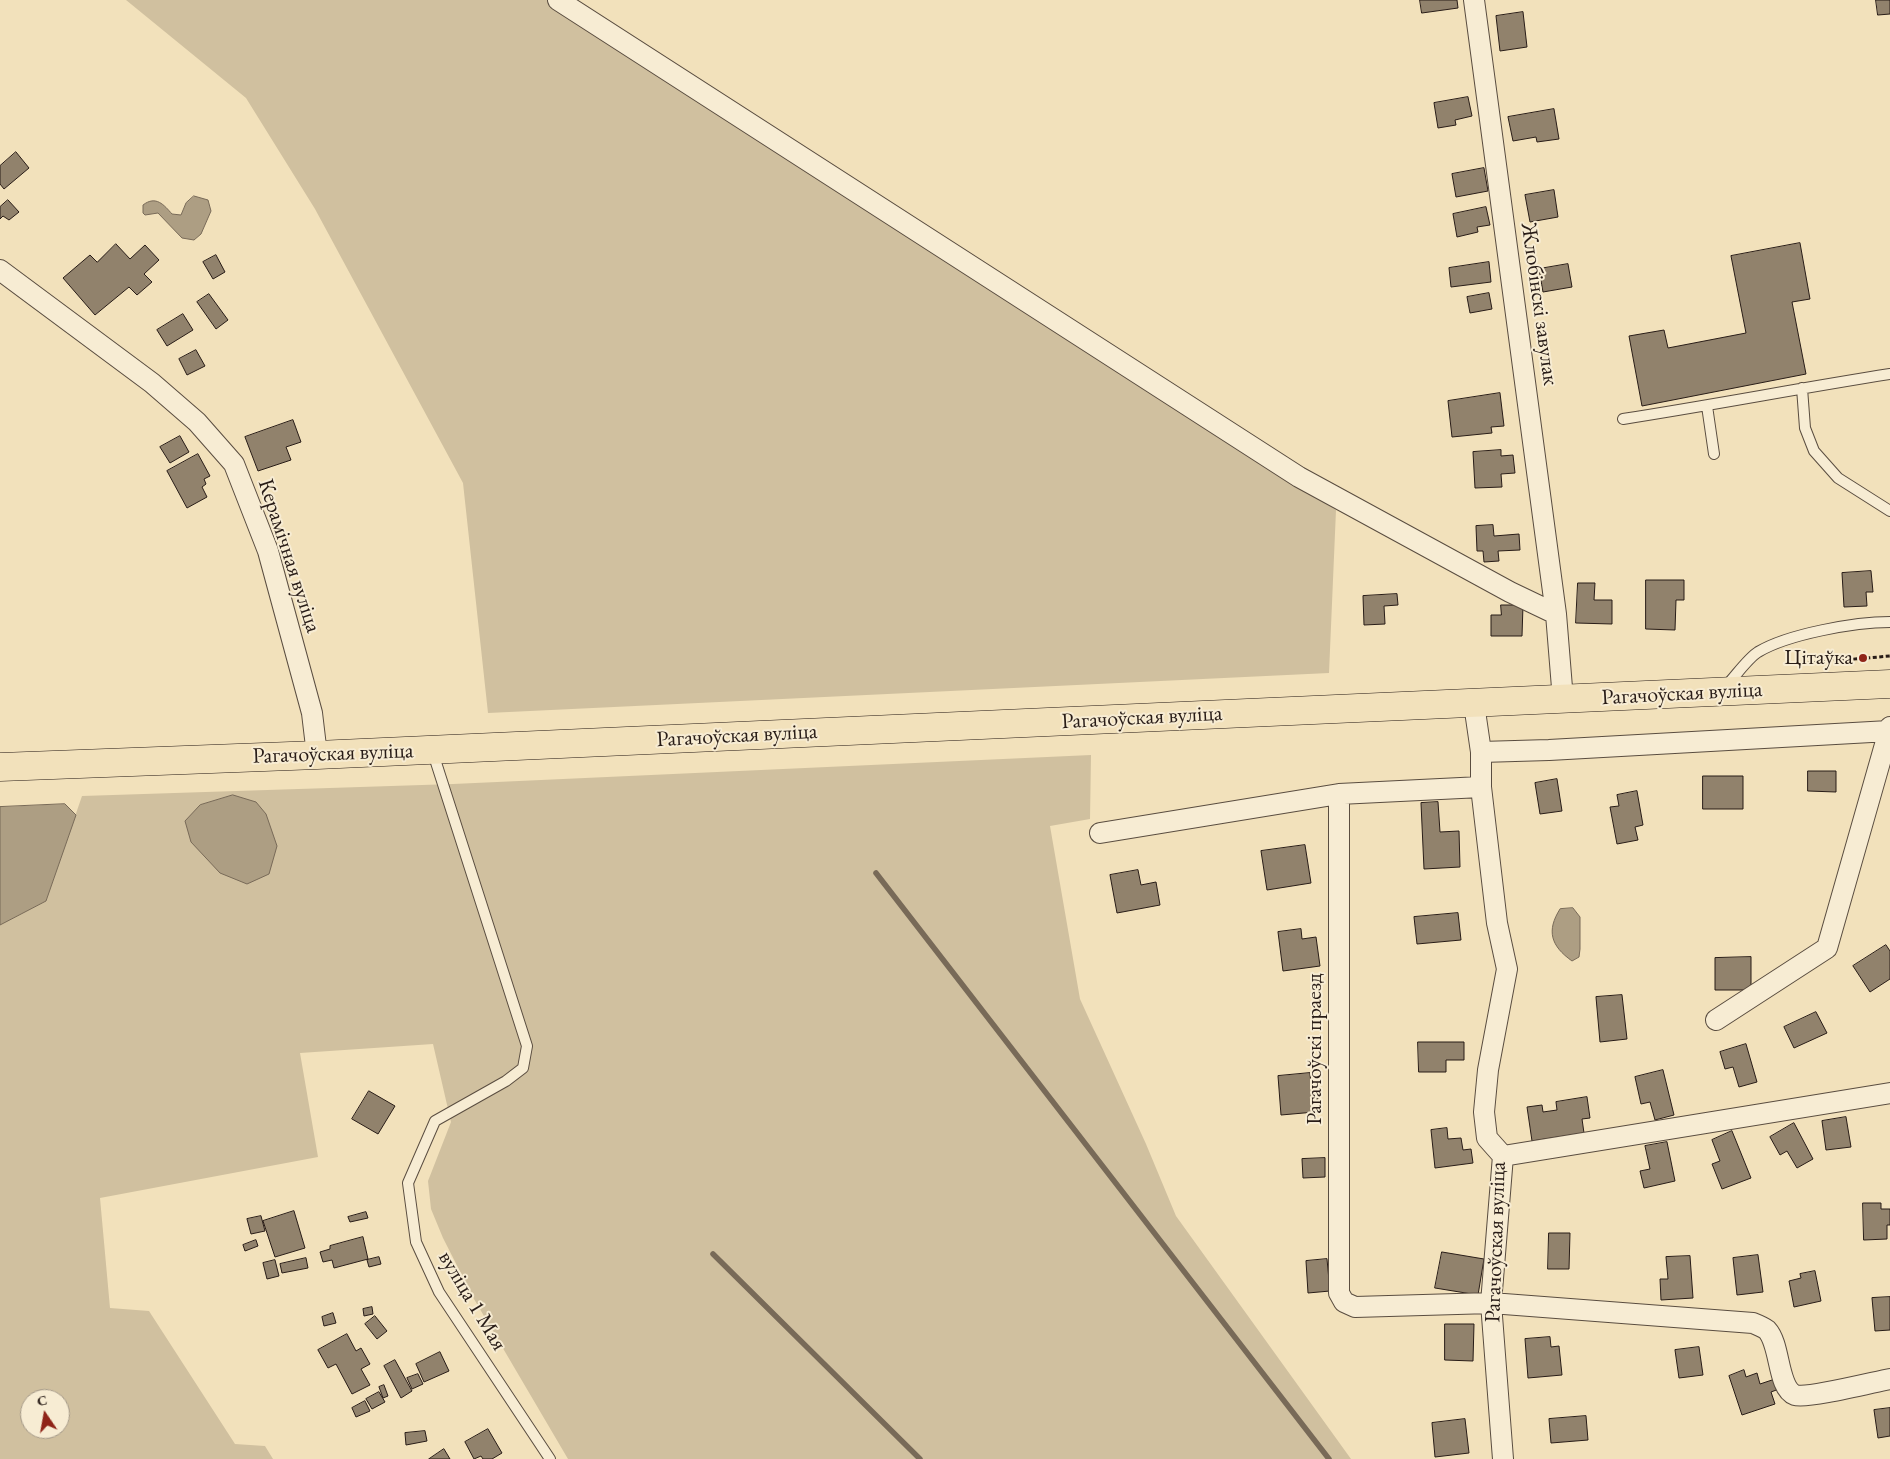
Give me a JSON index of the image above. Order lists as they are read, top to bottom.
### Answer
{
  "streets": {
    "main road": ["Рагачоўская вуліца"],
    "street": ["Жлобінскі завулак", "Керамічная вуліца", "Рагачоўскі праезд"],
    "lane": ["вуліца 1 Мая"]
  },
  "crossings": [
    ["Жлобінскі завулак", "Рагачоўская вуліца"],
    ["Керамічная вуліца", "Рагачоўская вуліца"],
    ["Рагачоўская вуліца", "Рагачоўскі праезд"],
    ["Рагачоўская вуліца", "вуліца 1 Мая"]
  ],
  "places": ["Цітаўка"],
  "north": "top"
}
